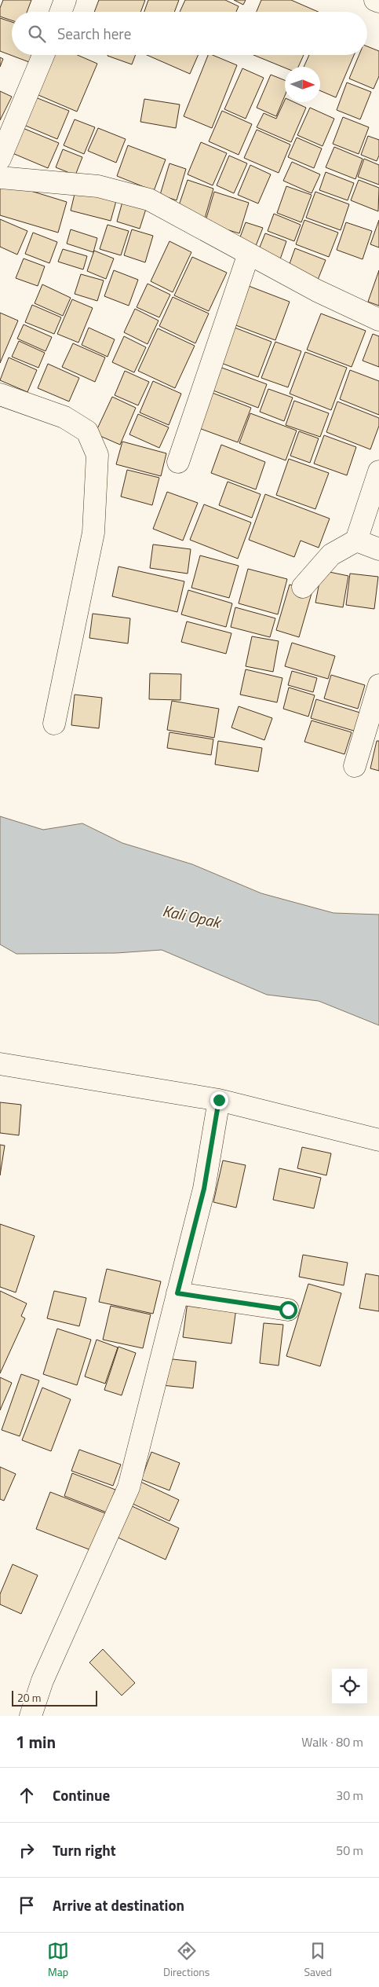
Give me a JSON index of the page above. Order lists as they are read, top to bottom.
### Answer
{
  "water": ["Kali Opak"],
  "scale_bar": "20 m",
  "north": "right",
  "page": {
    "search": "Search here",
    "scale": "20 m",
    "heading": ["1 min", "Walk · 80 m"],
    "list": [
      ["Continue", "30 m"],
      ["Turn right", "50 m"],
      "Arrive at destination"
    ],
    "nav": ["Map", "Directions", "Saved"]
  }
}
